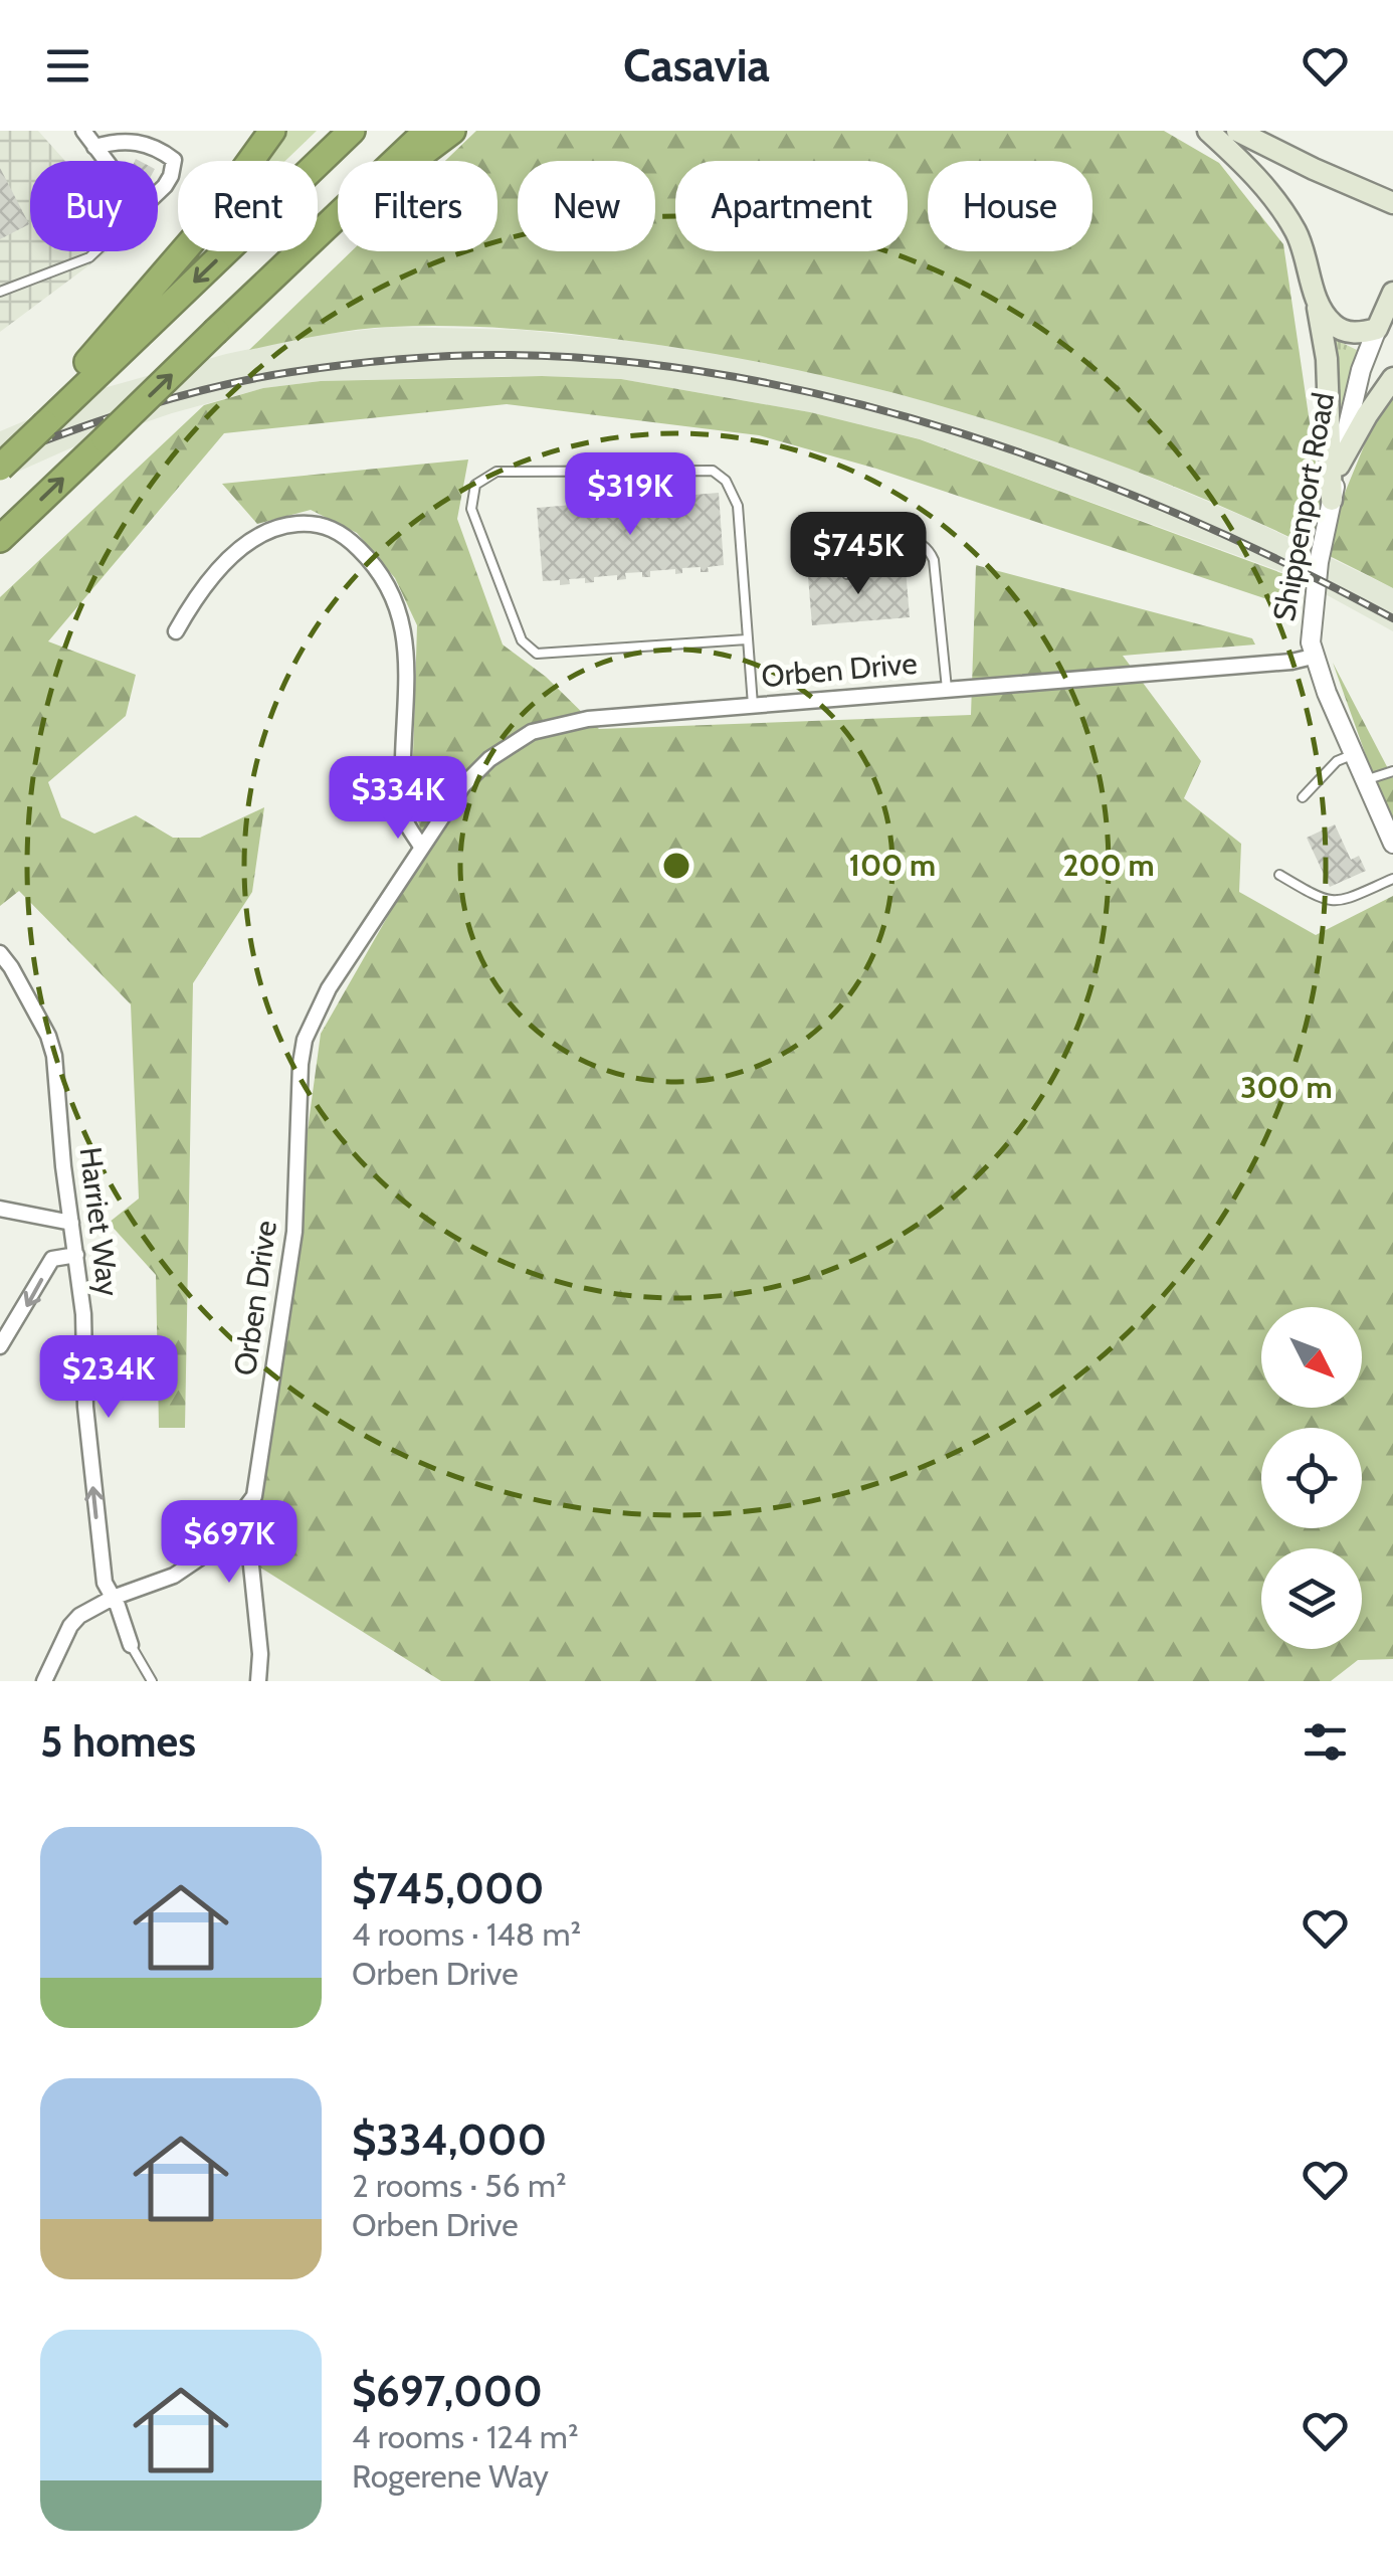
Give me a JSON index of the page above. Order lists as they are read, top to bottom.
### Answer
{
  "streets": {
    "main road": ["Shippenport Road"],
    "street": ["Orben Drive", "Harriet Way"]
  },
  "crossings": [
    ["Shippenport Road", "Orben Drive"],
    ["Orben Drive", "Harriet Way"]
  ],
  "one_way": ["Harriet Way"],
  "north": "bottom right",
  "page": {
    "header": "Casavia",
    "chip": [
      "Buy",
      "Rent",
      "Filters",
      "New",
      "Apartment",
      "House"
    ],
    "price": [
      "$319K",
      "$745K",
      "$334K",
      "$234K",
      "$697K"
    ],
    "heading": "5 homes",
    "list": [
      {
        "name": "$745,000",
        "note": "4 rooms · 148 m² · Orben Drive"
      },
      {
        "name": "$334,000",
        "note": "2 rooms · 56 m² · Orben Drive"
      },
      {
        "name": "$697,000",
        "note": "4 rooms · 124 m² · Rogerene Way"
      }
    ]
  },
  "rings": ["100 m", "200 m", "300 m"]
}
